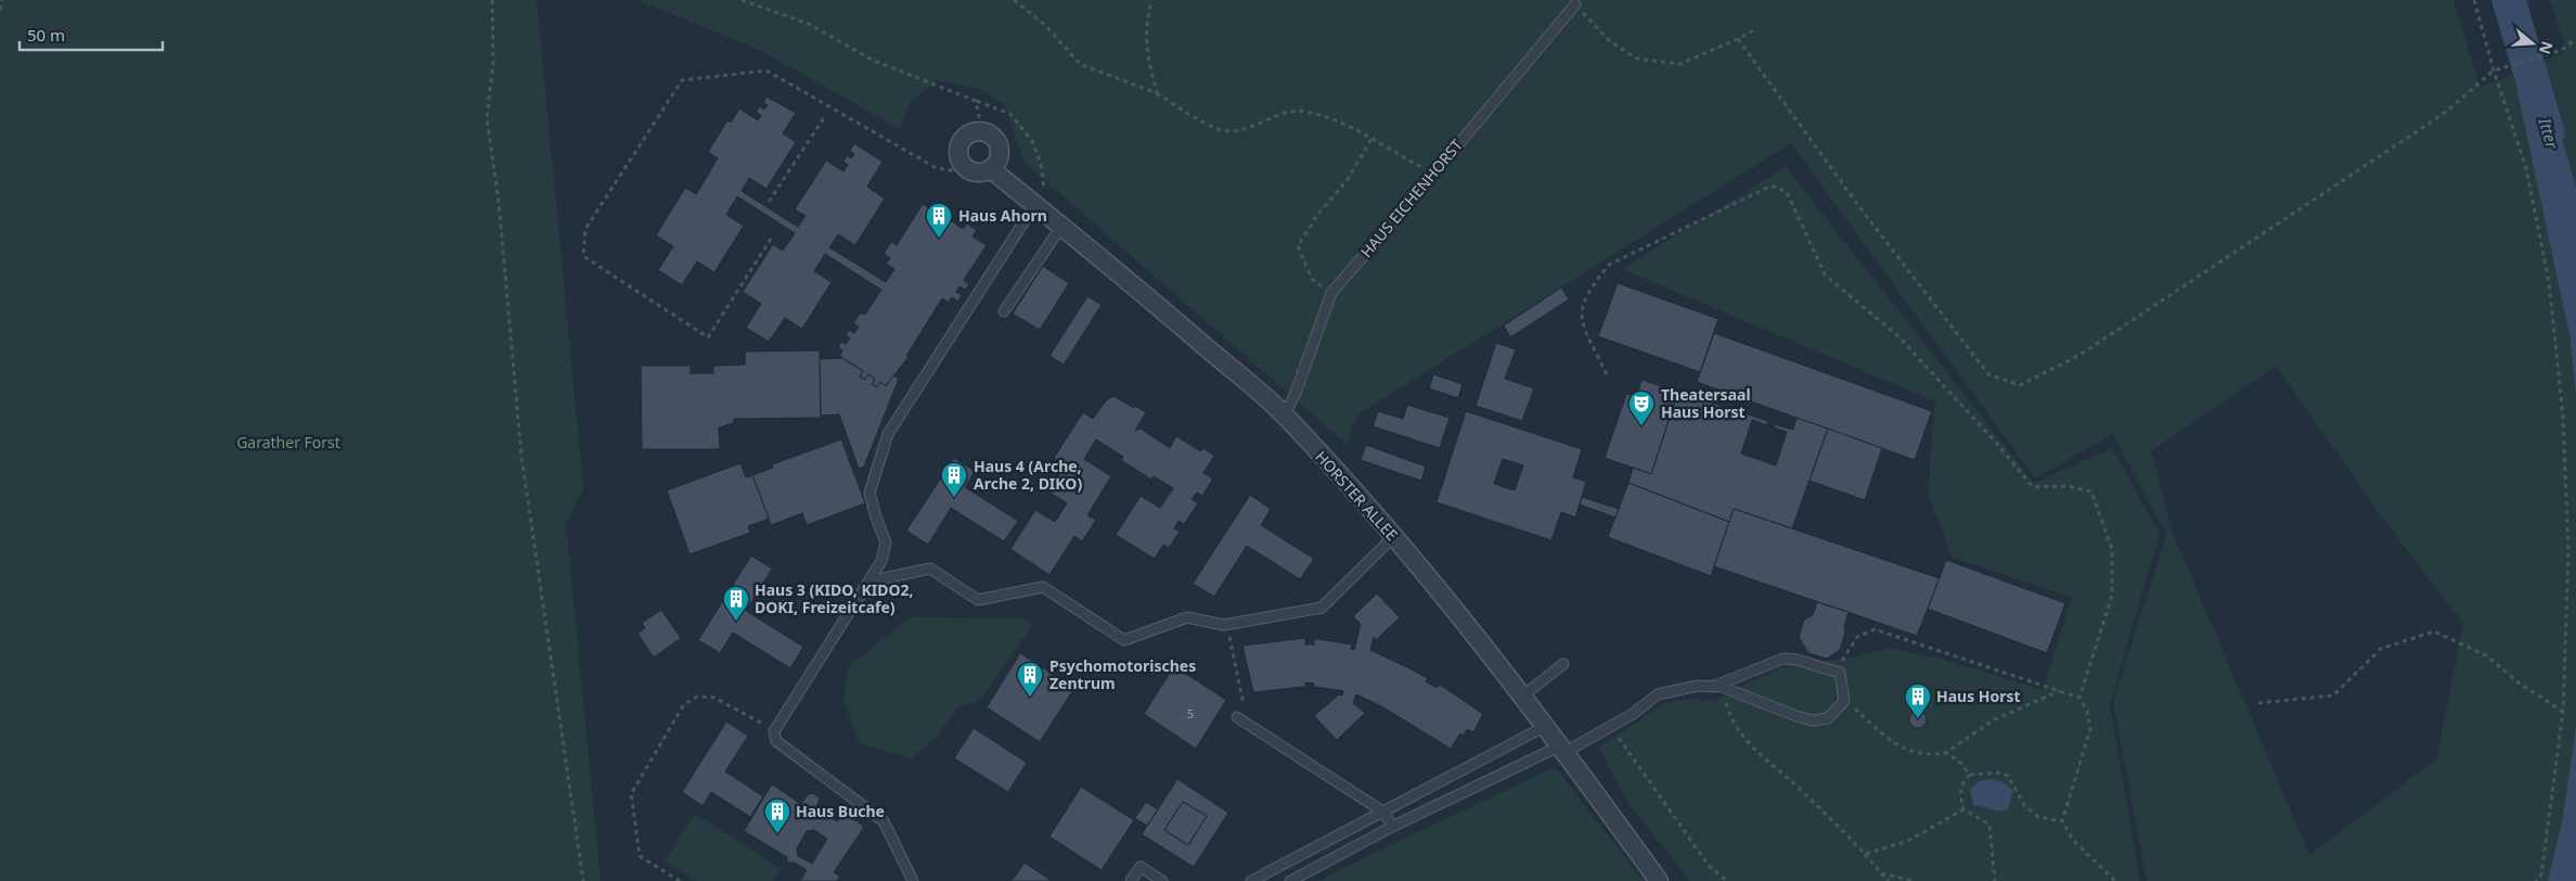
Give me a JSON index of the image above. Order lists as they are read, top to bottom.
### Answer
{
  "streets": {
    "street": ["HORSTER ALLEE"],
    "lane": ["HAUS EICHENHORST"]
  },
  "crossings": [
    ["HAUS EICHENHORST", "HORSTER ALLEE"]
  ],
  "water": ["Itter"],
  "parks": ["Garather Forst"],
  "places": {
    "building": [
      "Haus Ahorn",
      "Haus 4 (Arche, Arche 2, DIKO)",
      "Haus 3 (KIDO, KIDO2, DOKI, Freizeitcafe)",
      "Psychomotorisches Zentrum",
      "Haus Horst",
      "Haus Buche"
    ],
    "theatre": ["Theatersaal Haus Horst"]
  },
  "house_numbers": ["5"],
  "scale_bar": "50 m",
  "north": "right"
}
